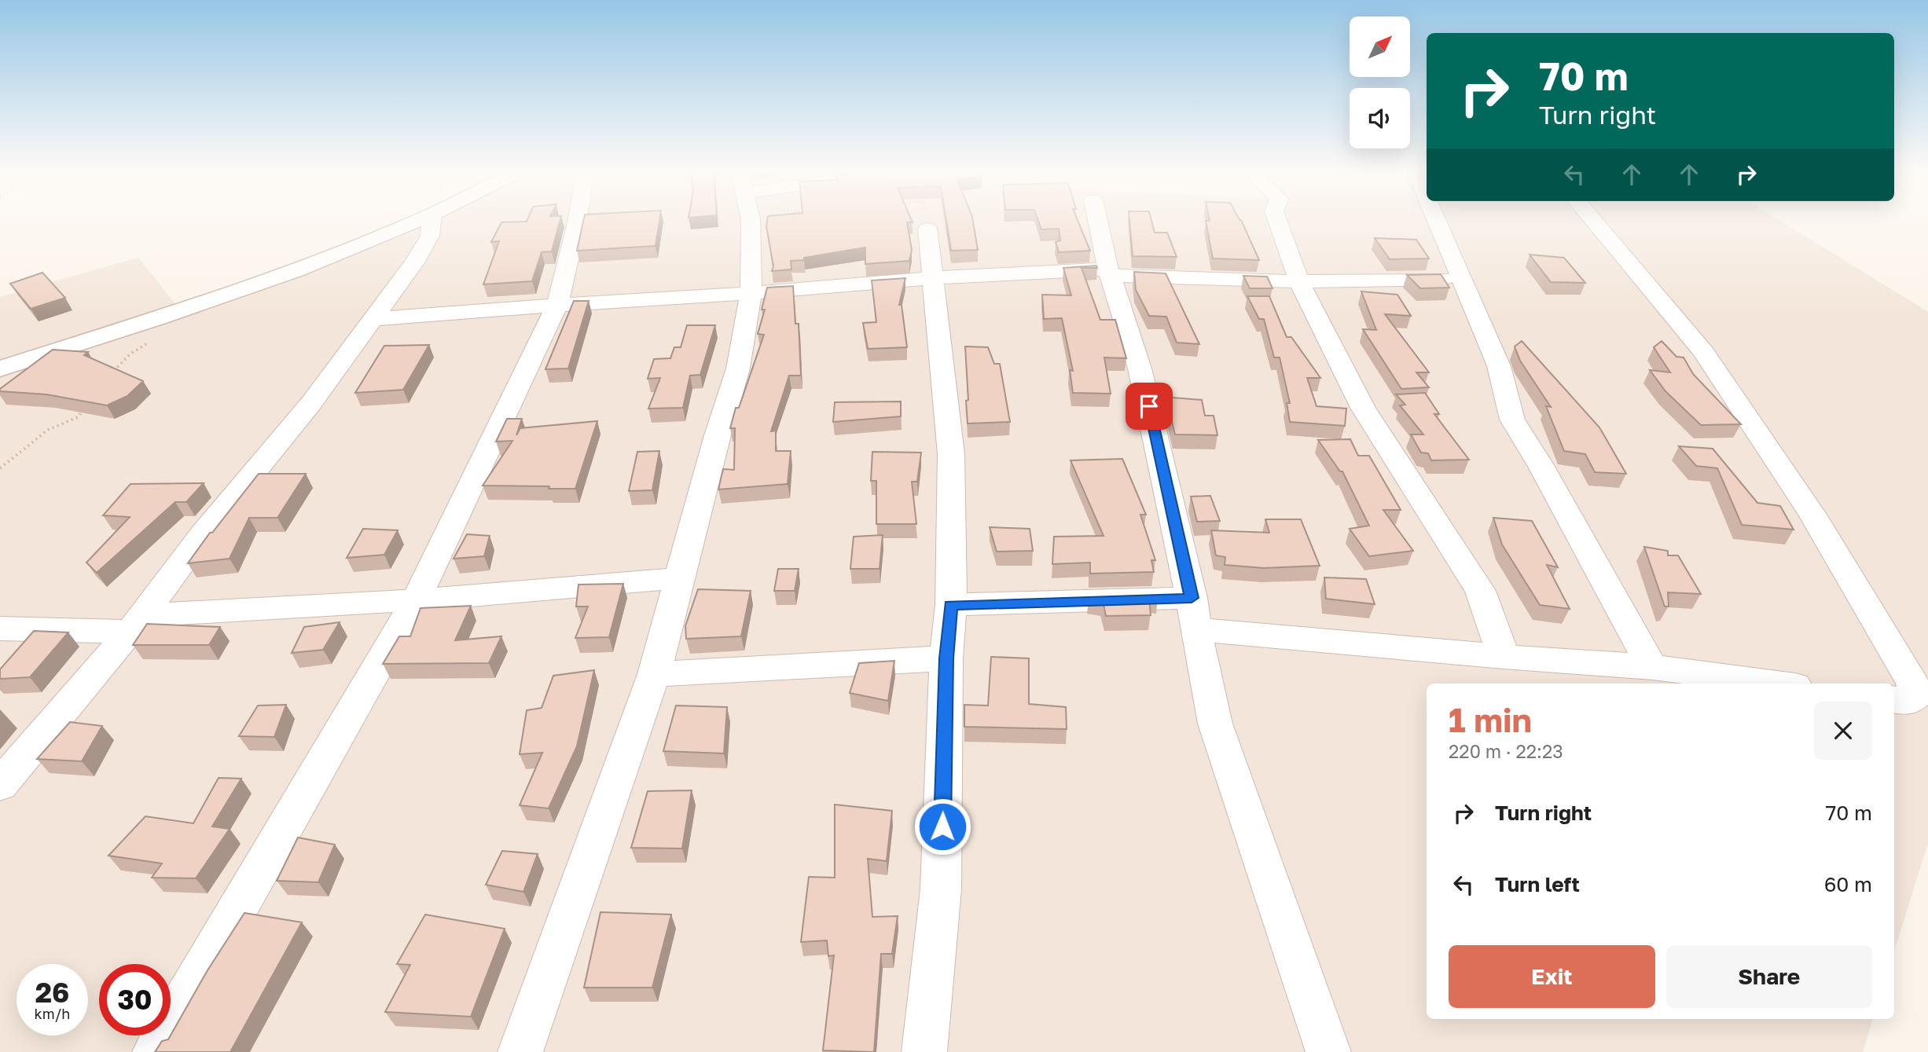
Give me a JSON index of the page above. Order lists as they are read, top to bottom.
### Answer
{
  "north": "top right",
  "page": {
    "turn": ["70 m", "Turn right"],
    "heading": ["1 min", "220 m · 22:23"],
    "list": [
      {
        "name": "Turn right",
        "value": "70 m"
      },
      {
        "name": "Turn left",
        "value": "60 m"
      }
    ],
    "buttons": ["Exit", "Share"],
    "speed": "26 km/h",
    "limit": "30"
  }
}
